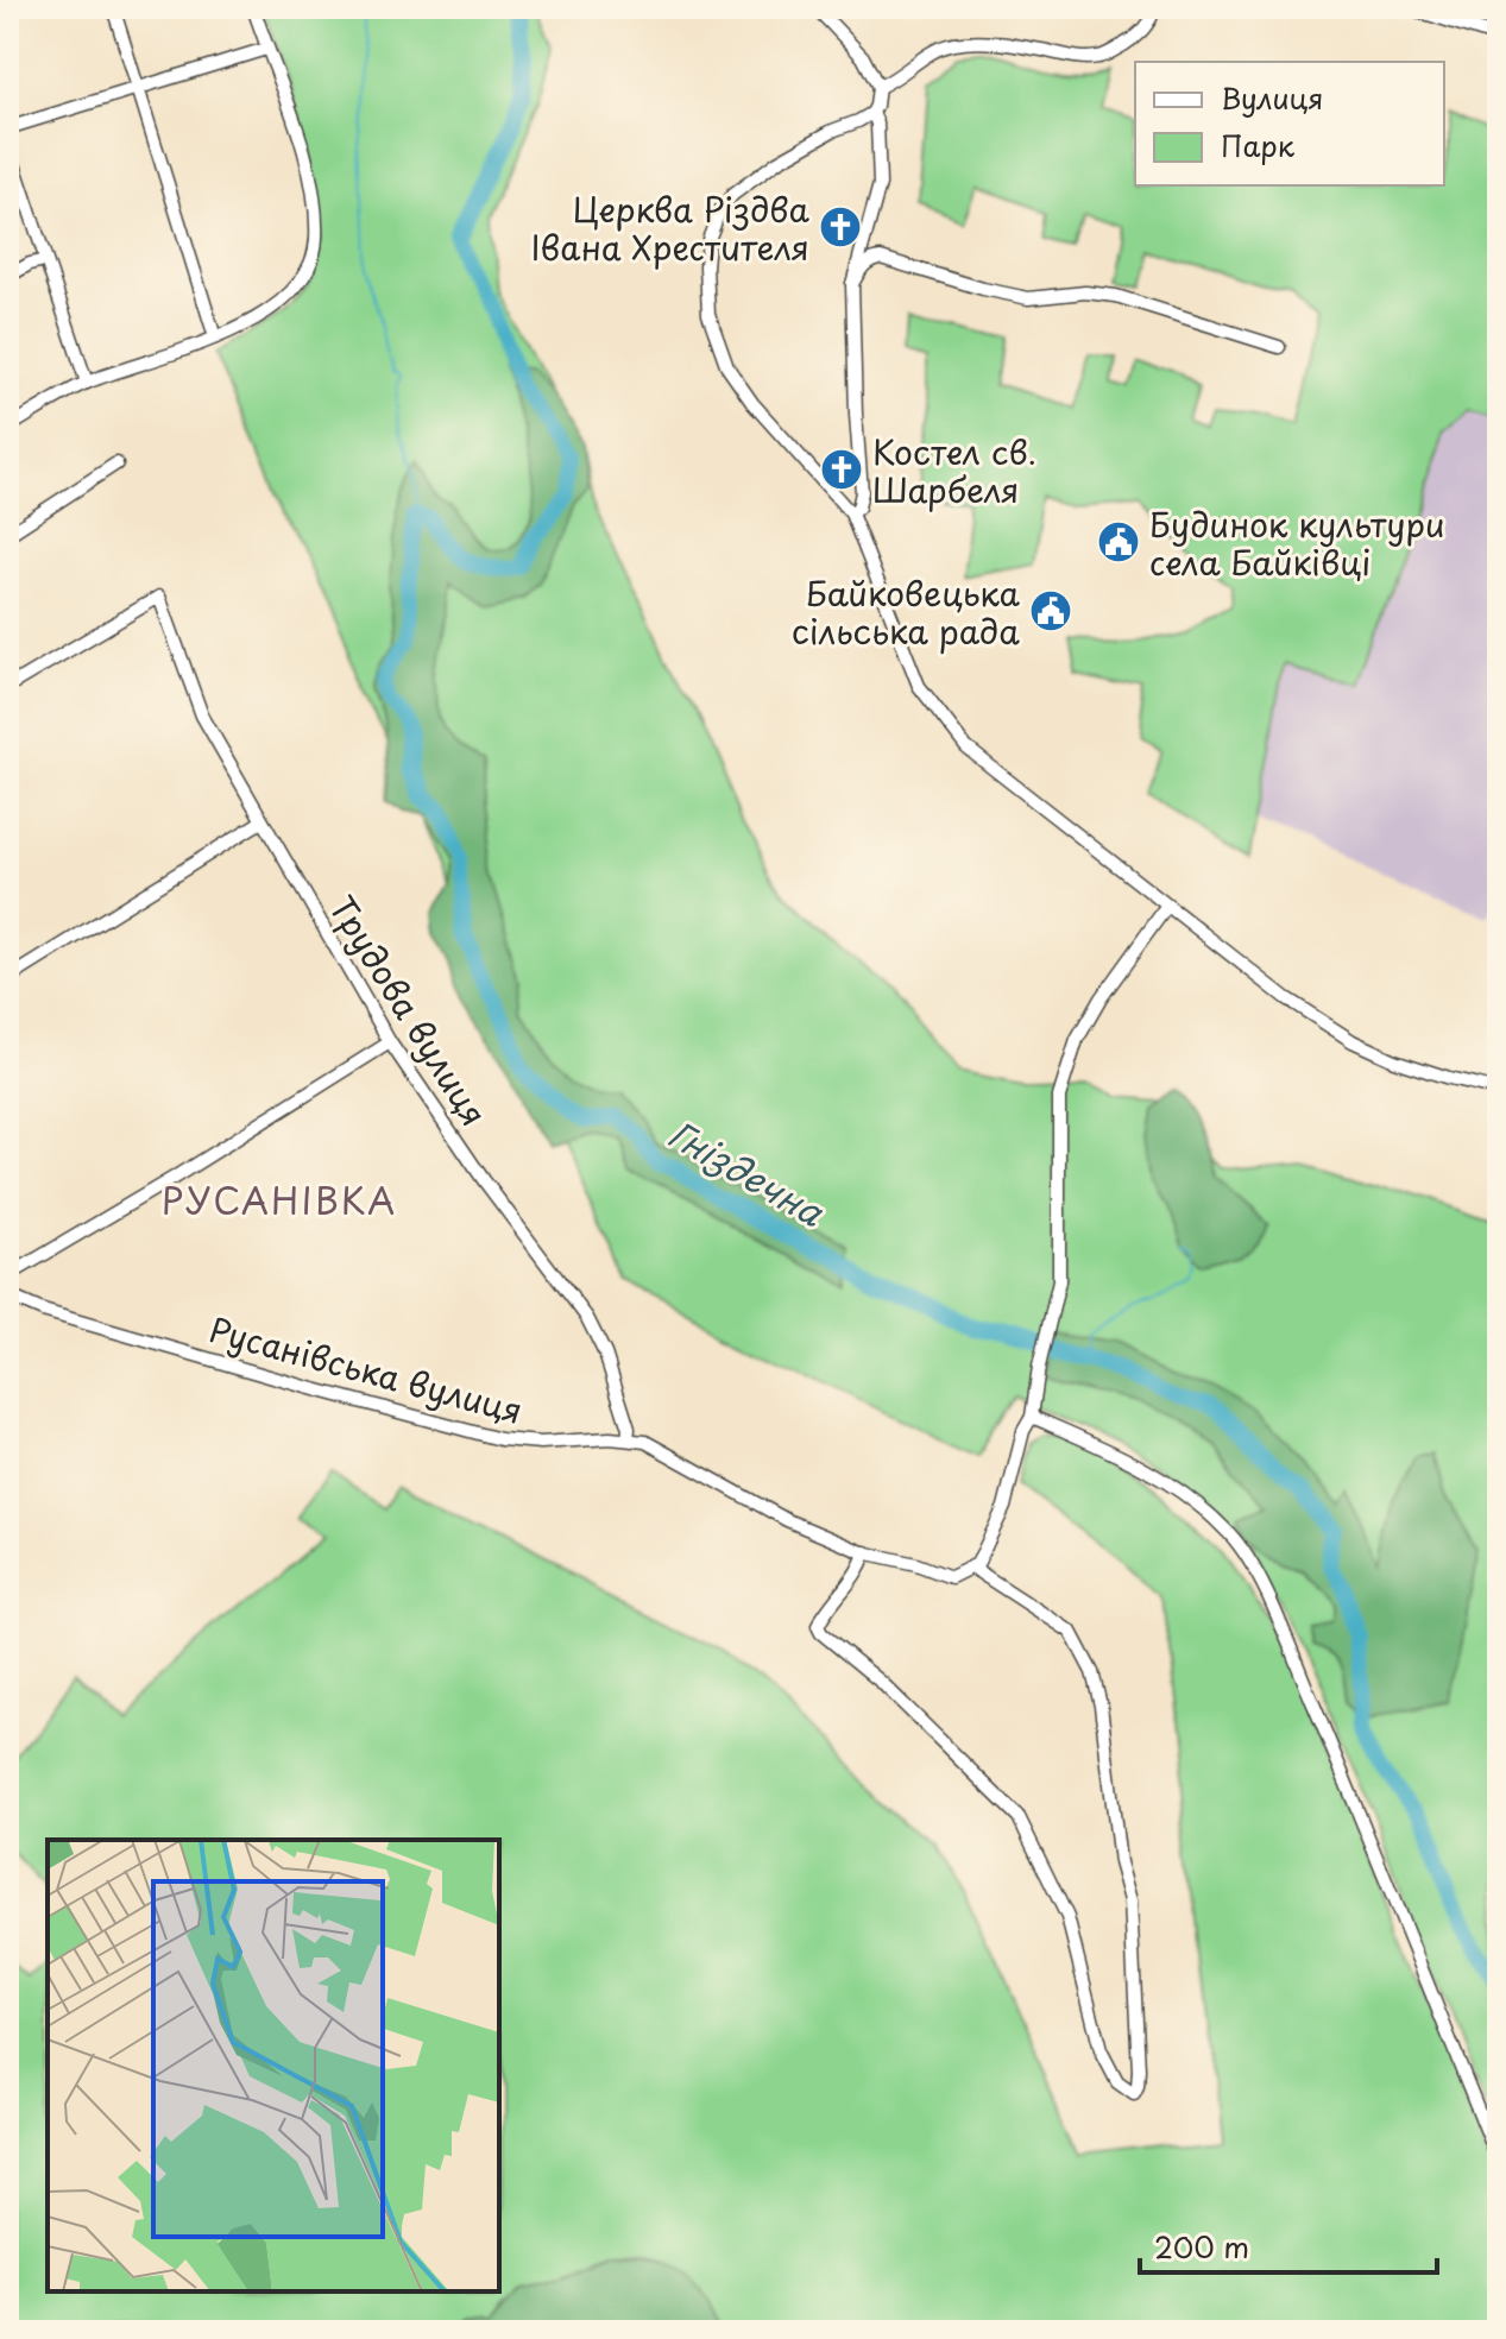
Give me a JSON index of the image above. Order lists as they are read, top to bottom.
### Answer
{
  "streets": {
    "street": ["Трудова вулиця", "Русанівська вулиця"]
  },
  "crossings": [
    ["Трудова вулиця", "Русанівська вулиця"]
  ],
  "districts": ["РУСАНІВКА"],
  "water": ["Гніздечна"],
  "places": {
    "church": ["Церква Різдва Івана Хрестителя", "Костел св. Шарбеля"],
    "public building": ["Будинок культури села Байківці", "Байковецька сільська рада"]
  },
  "legend": ["Вулиця", "Парк"],
  "scale_bar": "200 m"
}
